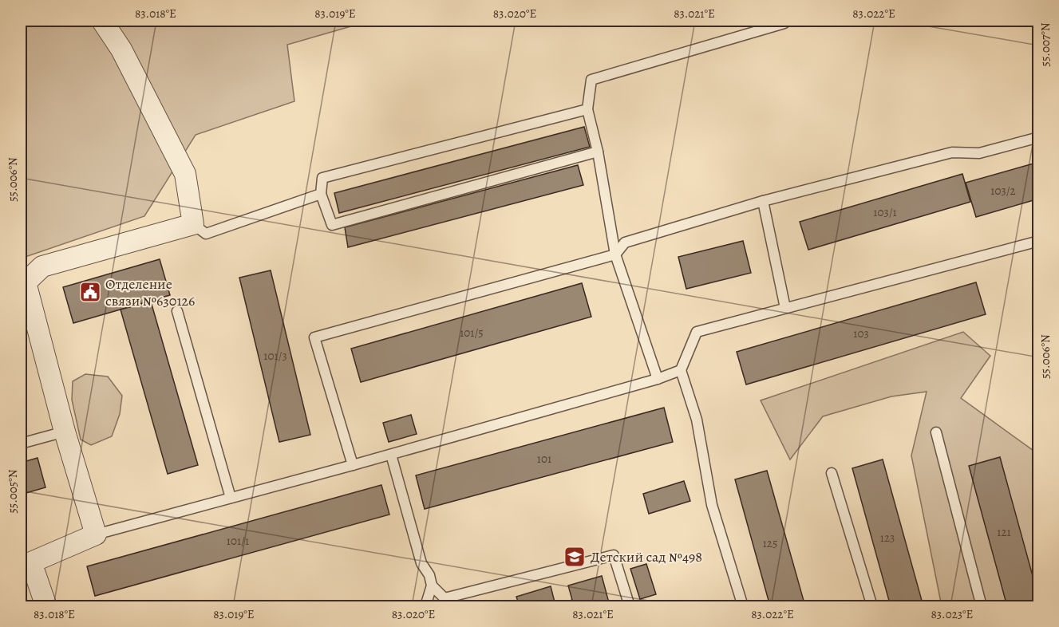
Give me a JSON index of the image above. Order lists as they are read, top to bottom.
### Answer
{
  "places": {
    "public building": ["Отделение связи №630126"],
    "school or university": ["Детский сад №498"]
  },
  "house_numbers": [
    "103/2",
    "103/1",
    "101/5",
    "103",
    "101/3",
    "101",
    "121",
    "123",
    "101/1",
    "125"
  ],
  "coordinates": [
    "83.018°E",
    "83.019°E",
    "83.020°E",
    "83.021°E",
    "83.022°E",
    "55.007°N",
    "55.006°N",
    "55.005°N",
    "83.023°E"
  ]
}
